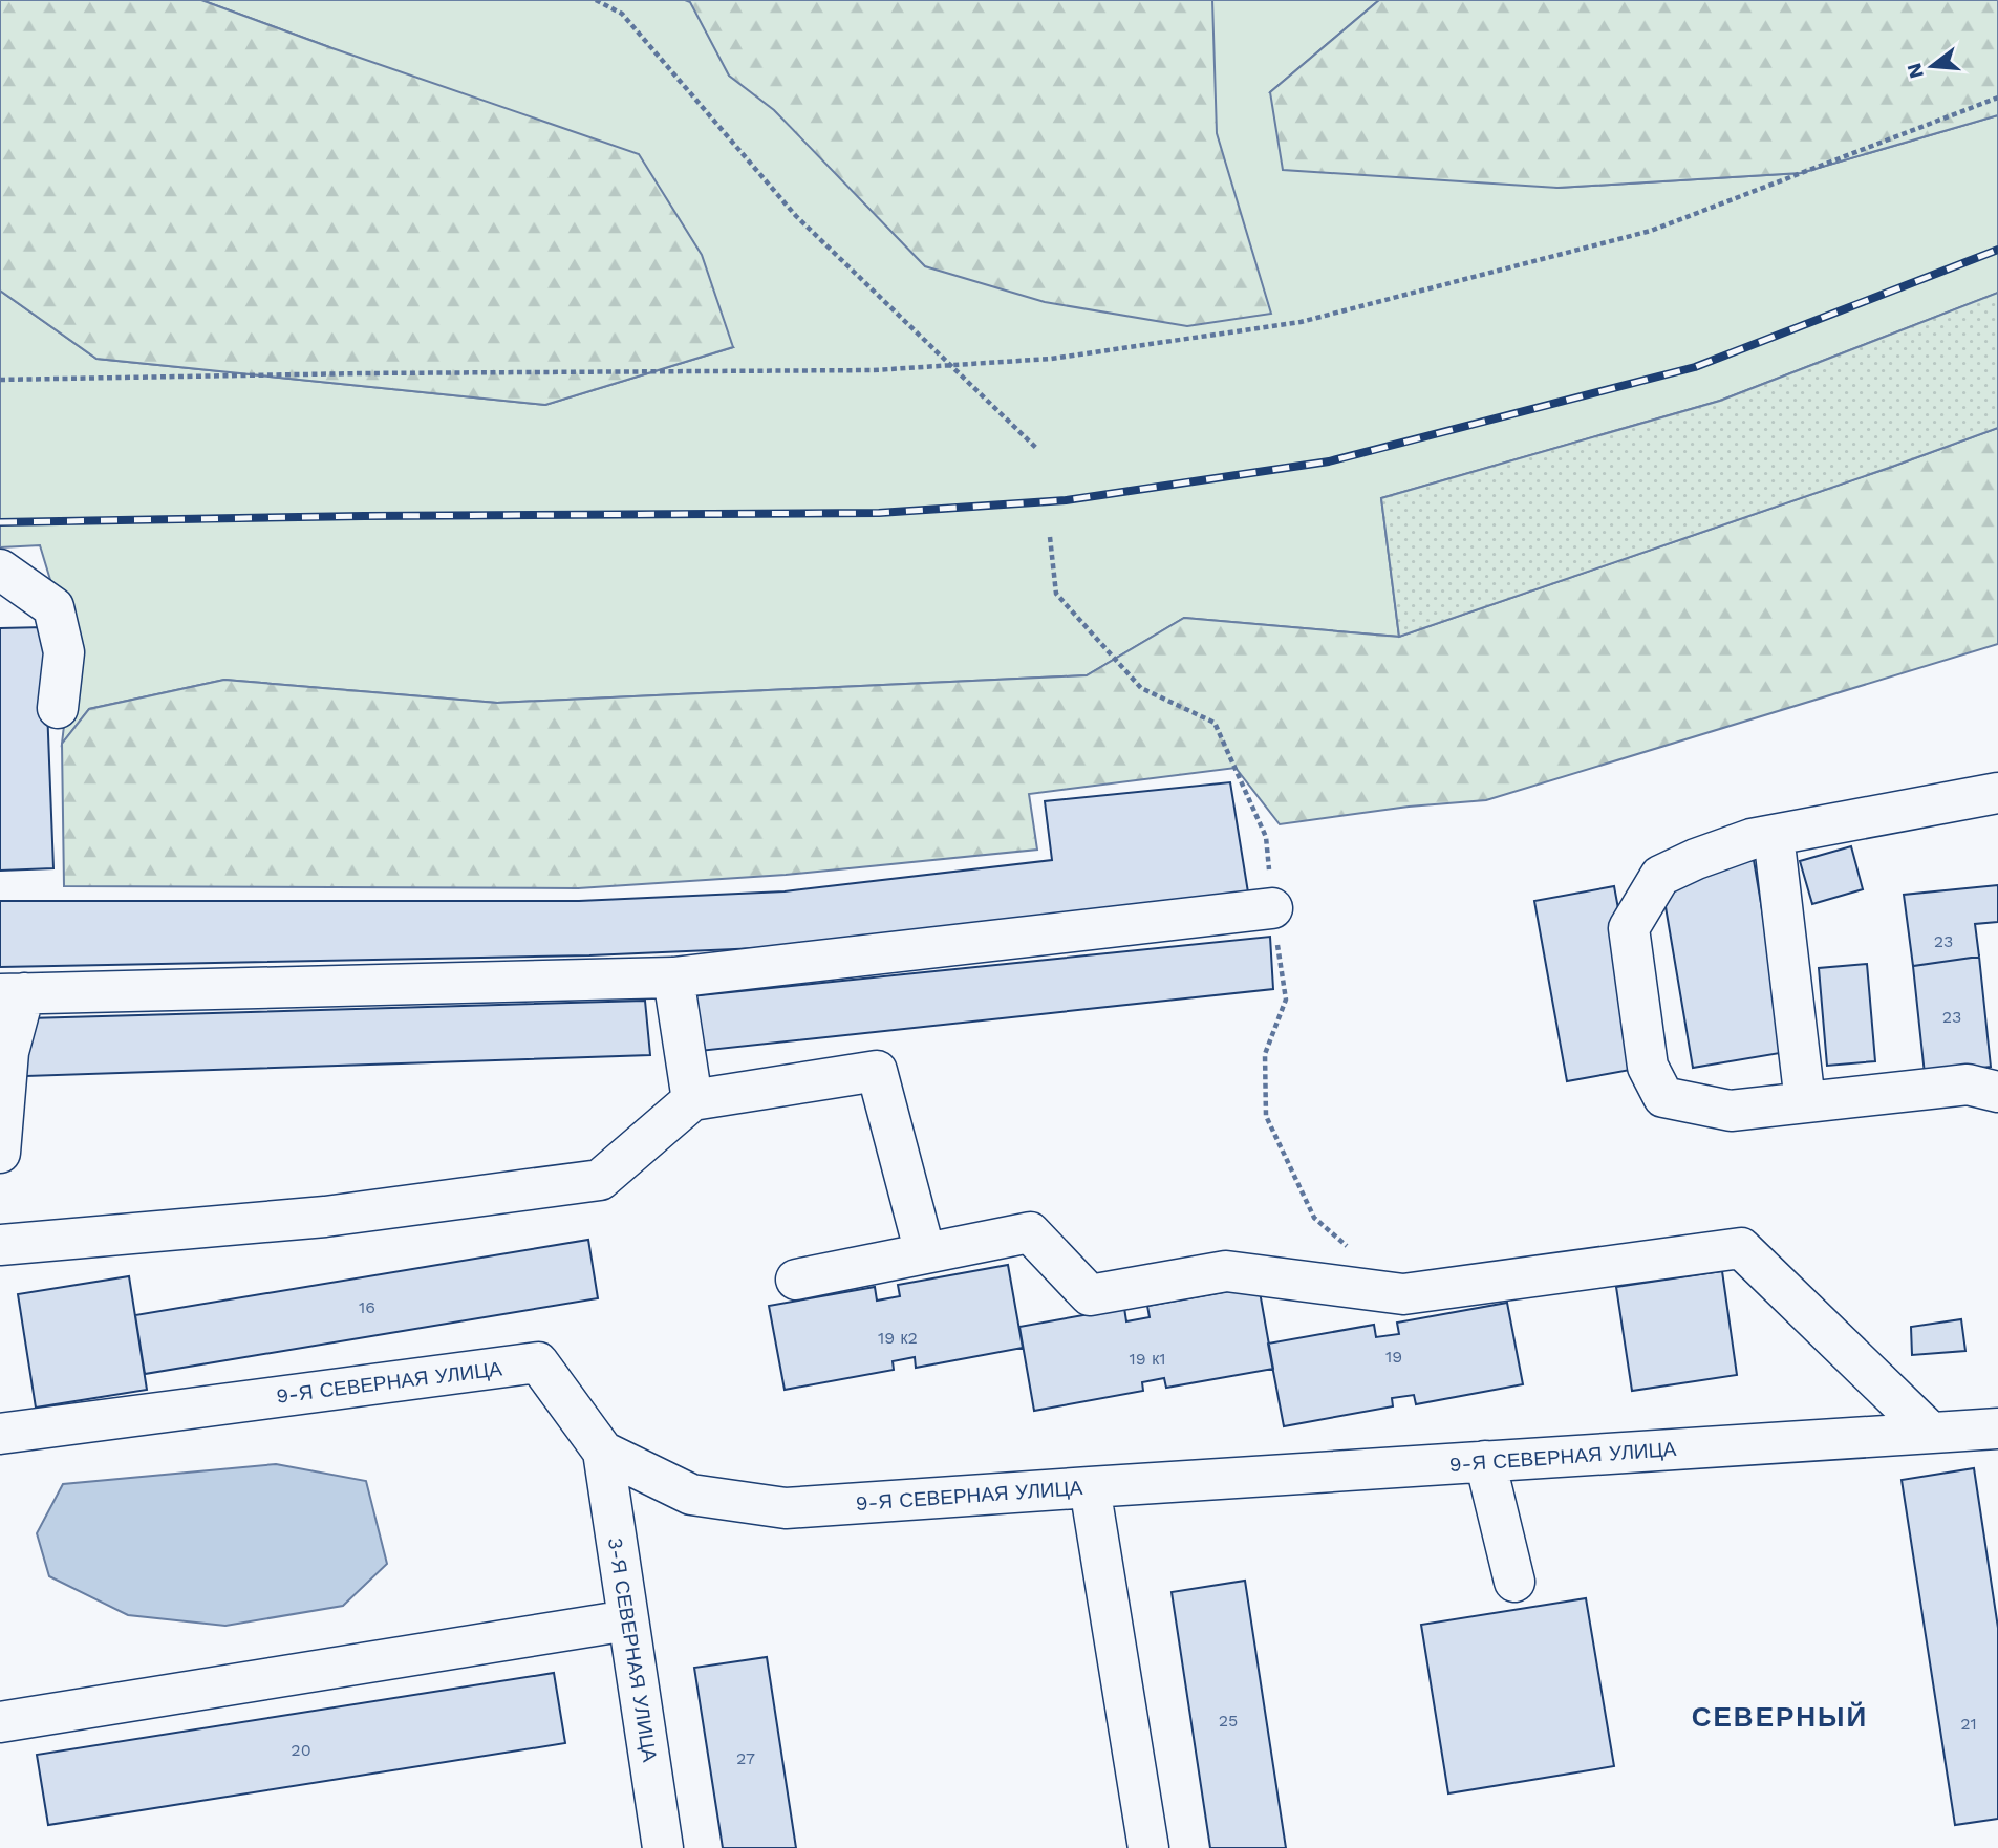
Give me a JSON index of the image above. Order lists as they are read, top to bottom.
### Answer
{
  "streets": {
    "street": ["9-Я СЕВЕРНАЯ УЛИЦА", "3-Я СЕВЕРНАЯ УЛИЦА"]
  },
  "crossings": [
    ["9-Я СЕВЕРНАЯ УЛИЦА", "3-Я СЕВЕРНАЯ УЛИЦА"]
  ],
  "districts": ["СЕВЕРНЫЙ"],
  "house_numbers": [
    "23",
    "23",
    "16",
    "19 к2",
    "19",
    "19 к1",
    "25",
    "21",
    "20",
    "27"
  ],
  "north": "left"
}
